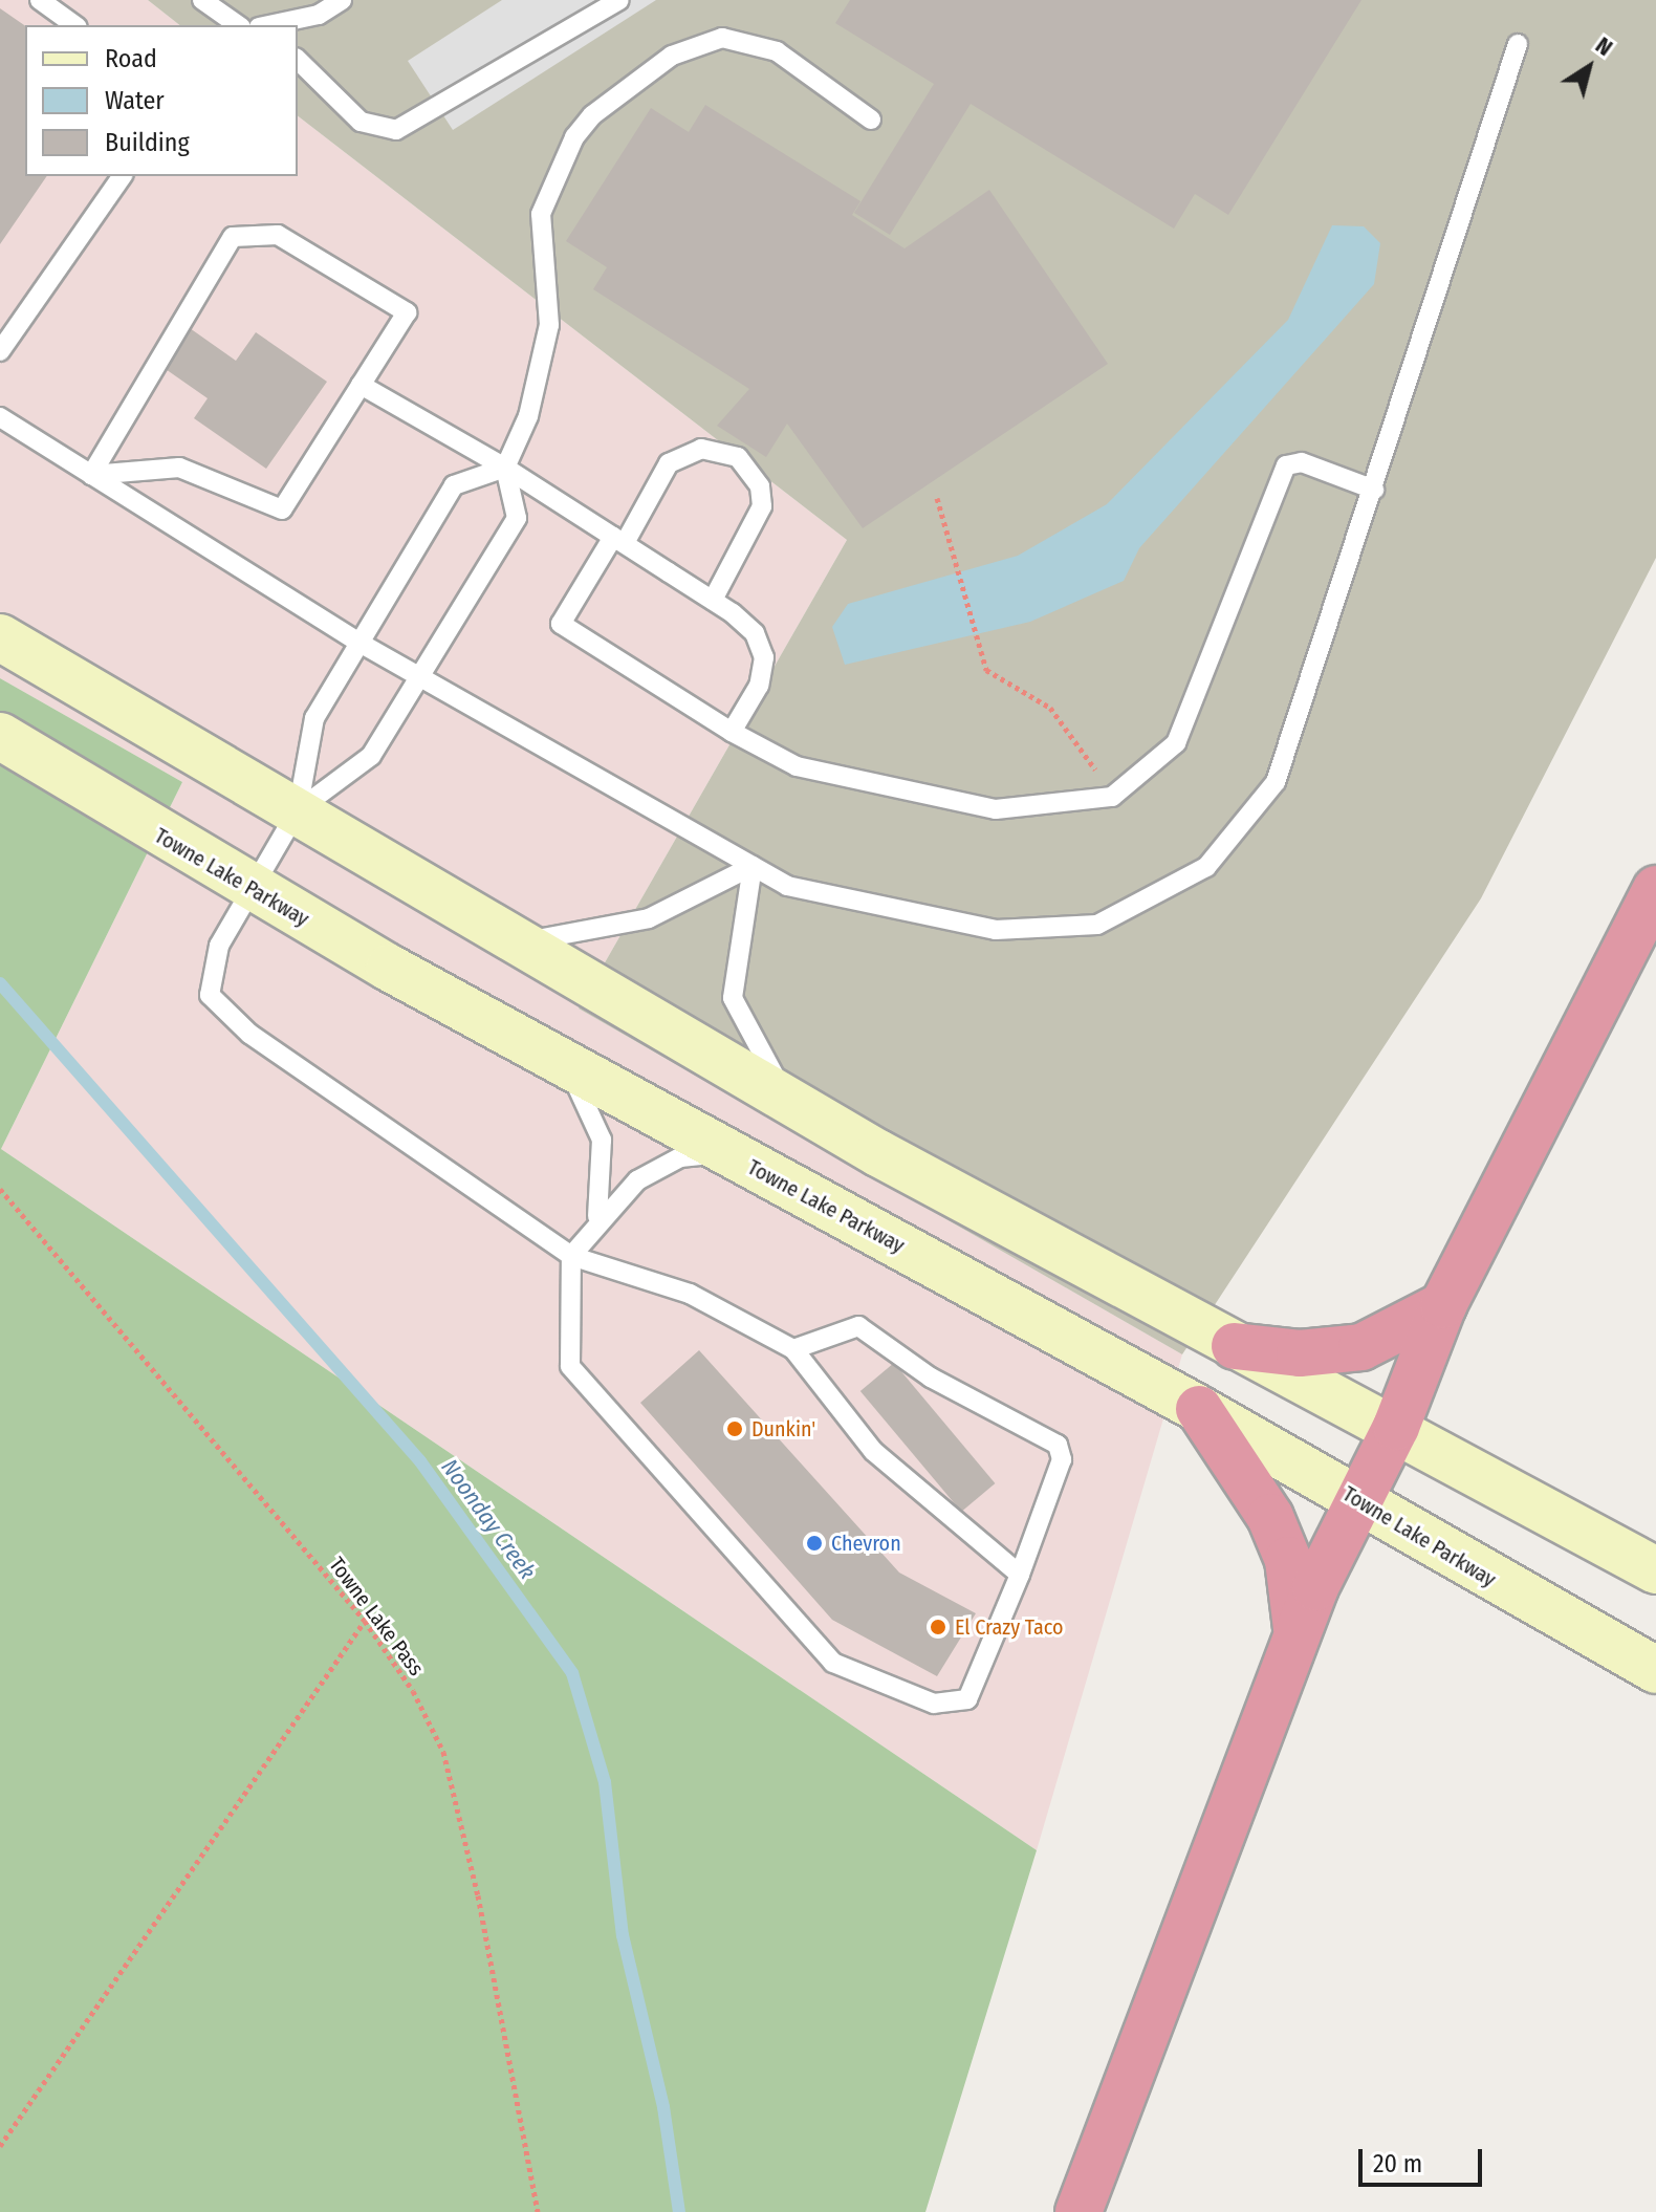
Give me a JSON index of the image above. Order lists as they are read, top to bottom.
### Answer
{
  "streets": {
    "main road": ["Towne Lake Parkway"],
    "path": ["Towne Lake Pass"]
  },
  "water": ["Noonday Creek"],
  "places": ["Dunkin'", "Chevron", "El Crazy Taco"],
  "legend": ["Road", "Water", "Building"],
  "scale_bar": "20 m",
  "north": "top right"
}
